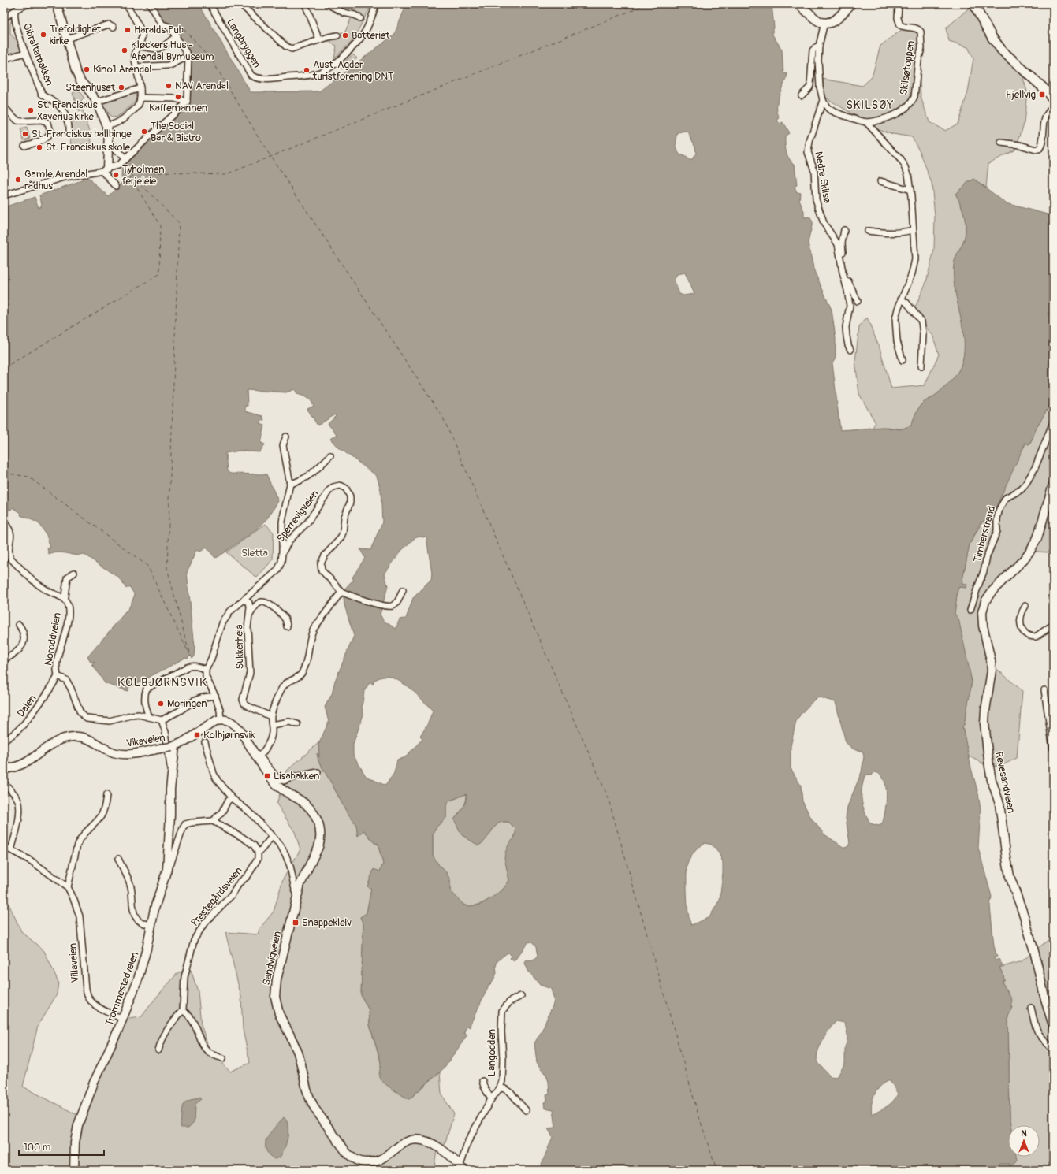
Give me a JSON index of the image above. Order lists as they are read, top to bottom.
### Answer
{
  "streets": {
    "main road": [
      "Vikaveien",
      "Revesandveien",
      "Sandvigveien",
      "Trommestadveien"
    ],
    "street": [
      "Langbryggen",
      "Gibraltarbakken",
      "Skilsøtoppen",
      "Nedre Skilsø",
      "Sperrevigveien",
      "Timberstrand",
      "Noroddveien",
      "Sukkerheia",
      "Dalen",
      "Prestegårdsveien",
      "Villaveien",
      "Langodden"
    ]
  },
  "crossings": [
    ["Skilsøtoppen", "Nedre Skilsø"],
    ["Sperrevigveien", "Sukkerheia"],
    ["Noroddveien", "Dalen"],
    ["Noroddveien", "Trommestadveien"],
    ["Vikaveien", "Sandvigveien"],
    ["Vikaveien", "Trommestadveien"],
    ["Sandvigveien", "Langodden"],
    ["Villaveien", "Trommestadveien"]
  ],
  "districts": ["SKILSØY", "KOLBJØRNSVIK"],
  "parks": ["Sletta"],
  "places": {
    "other": [
      "Haralds Pub",
      "Trefoldighet kirke",
      "Batteriet",
      "Kløckers Hus - Arendal Bymuseum",
      "Kino1 Arendal",
      "Aust-Agder turistforening DNT",
      "NAV Arendal",
      "Steenhuset",
      "Kaffemannen",
      "St. Franciskus Xaverius kirke",
      "The Social Bar & Bistro",
      "St. Franciskus ballbinge",
      "St. Franciskus skole",
      "Tyholmen ferjeleie",
      "Gamle Arendal rådhus",
      "Moringen"
    ],
    "transit": [
      "Fjellvig",
      "Kolbjørnsvik",
      "Lisabakken",
      "Snappekleiv"
    ]
  },
  "scale_bar": "100 m",
  "north": "top"
}
